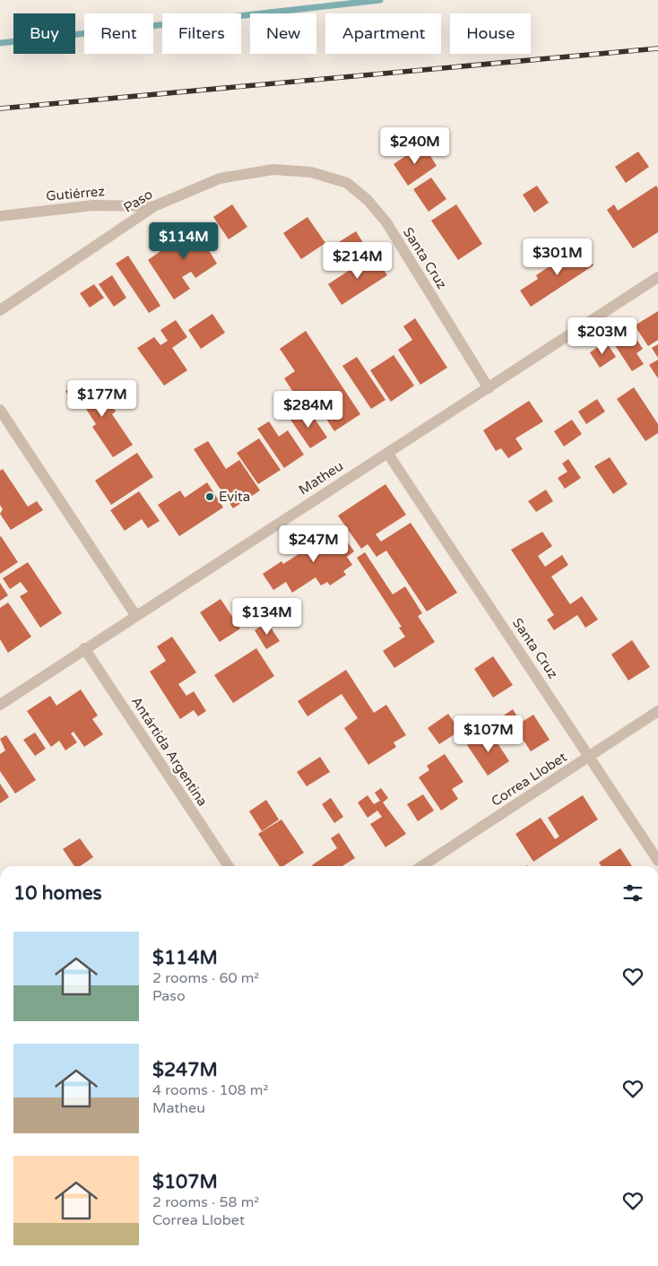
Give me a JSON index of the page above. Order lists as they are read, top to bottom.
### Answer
{
  "streets": {
    "street": [
      "Gutiérrez",
      "Paso",
      "Santa Cruz",
      "Matheu",
      "Antártida Argentina",
      "Correa Llobet"
    ]
  },
  "crossings": [
    ["Gutiérrez", "Paso"],
    ["Paso", "Santa Cruz"],
    ["Santa Cruz", "Matheu"],
    ["Santa Cruz", "Correa Llobet"],
    ["Matheu", "Antártida Argentina"]
  ],
  "places": ["Evita"],
  "page": {
    "chip": [
      "Buy",
      "Rent",
      "Filters",
      "New",
      "Apartment",
      "House"
    ],
    "price": [
      "$240M",
      "$114M",
      "$301M",
      "$214M",
      "$203M",
      "$177M",
      "$284M",
      "$247M",
      "$134M",
      "$107M"
    ],
    "heading": "10 homes",
    "list": [
      {
        "name": "$114M",
        "note": "2 rooms · 60 m² · Paso"
      },
      {
        "name": "$247M",
        "note": "4 rooms · 108 m² · Matheu"
      },
      {
        "name": "$107M",
        "note": "2 rooms · 58 m² · Correa Llobet"
      }
    ]
  }
}
